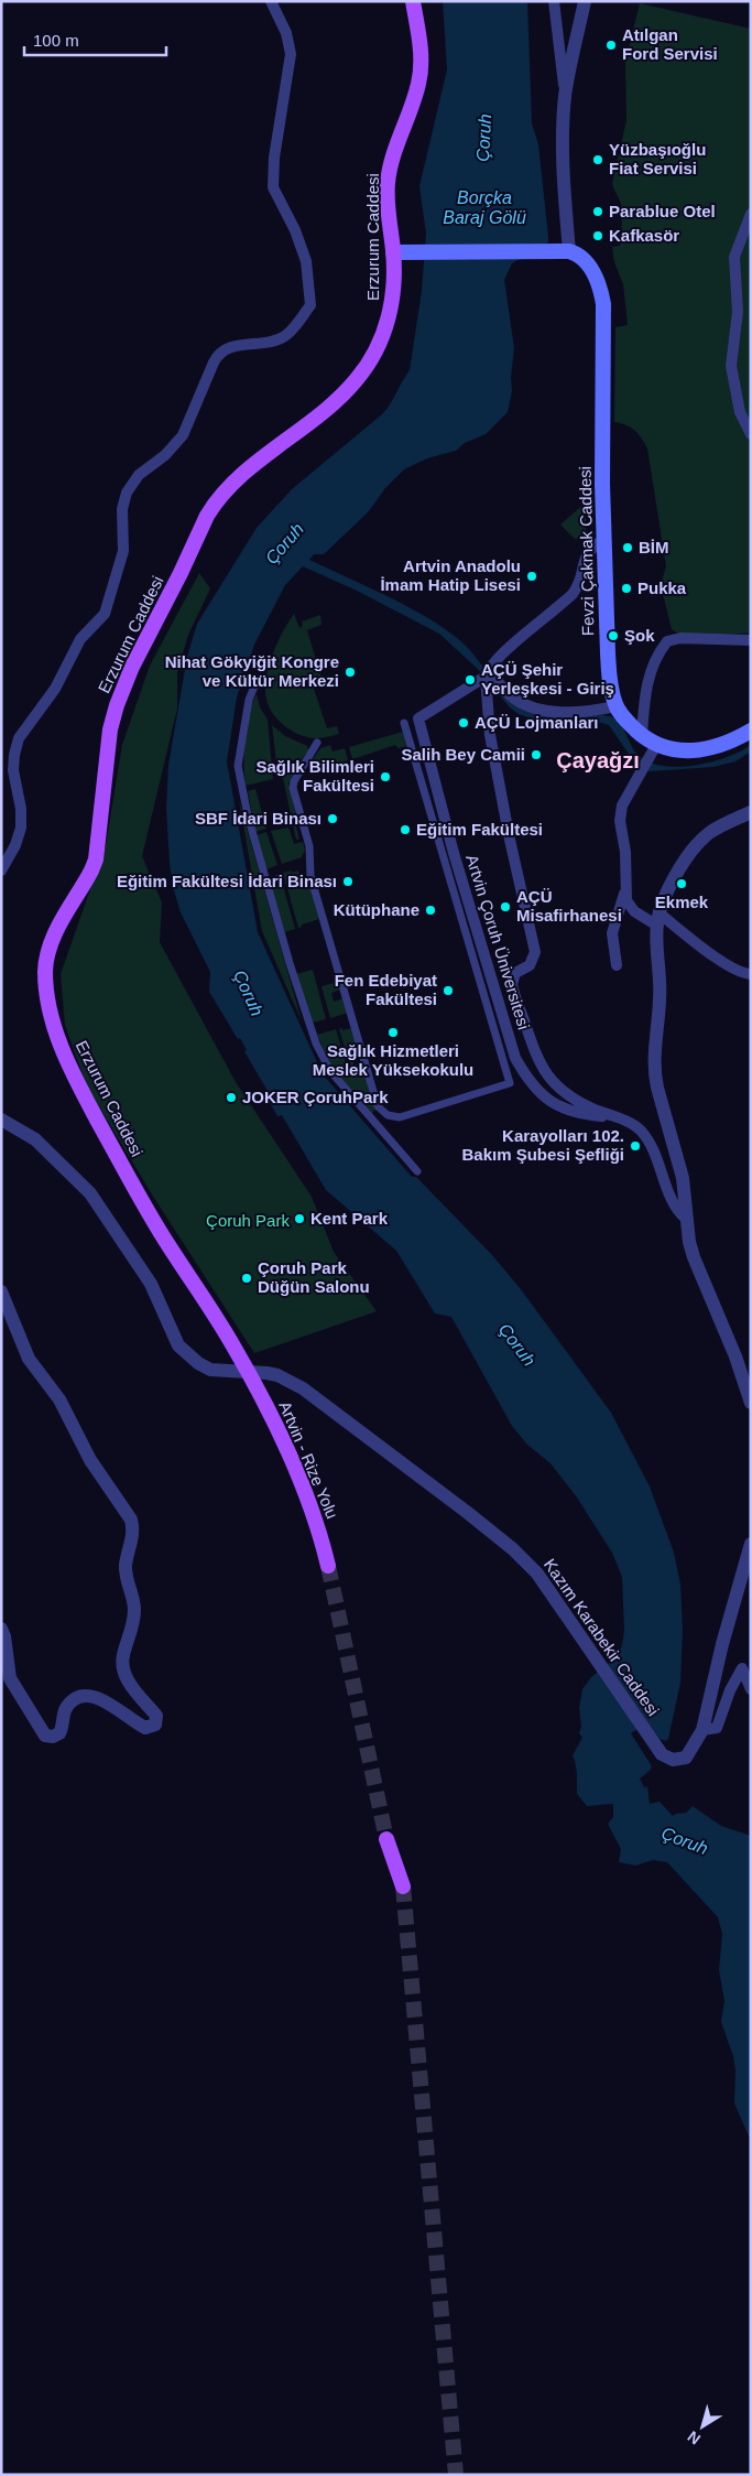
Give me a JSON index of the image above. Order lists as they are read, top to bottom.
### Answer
{
  "streets": {
    "main road": ["Erzurum Caddesi", "Fevzi Çakmak Caddesi", "Artvin - Rize Yolu"],
    "street": ["Artvin Çoruh Üniversitesi", "Kazım Karabekir Caddesi"]
  },
  "crossings": [
    ["Erzurum Caddesi", "Artvin - Rize Yolu"],
    ["Erzurum Caddesi", "Kazım Karabekir Caddesi"],
    ["Artvin - Rize Yolu", "Kazım Karabekir Caddesi"]
  ],
  "districts": ["Çayağzı"],
  "water": ["Çoruh", "Borçka Baraj Gölü"],
  "parks": ["Çoruh Park"],
  "places": [
    "Atılgan Ford Servisi",
    "Yüzbaşıoğlu Fiat Servisi",
    "Parablue Otel",
    "Kafkasör",
    "BİM",
    "Artvin Anadolu İmam Hatip Lisesi",
    "Pukka",
    "Şok",
    "Nihat Gökyiğit Kongre ve Kültür Merkezi",
    "AÇÜ Şehir Yerleşkesi - Giriş",
    "AÇÜ Lojmanları",
    "Salih Bey Camii",
    "Sağlık Bilimleri Fakültesi",
    "SBF İdari Binası",
    "Eğitim Fakültesi",
    "Eğitim Fakültesi İdari Binası",
    "Ekmek",
    "AÇÜ Misafirhanesi",
    "Kütüphane",
    "Fen Edebiyat Fakültesi",
    "Sağlık Hizmetleri Meslek Yüksekokulu",
    "JOKER ÇoruhPark",
    "Karayolları 102. Bakım Şubesi Şefliği",
    "Kent Park",
    "Çoruh Park Düğün Salonu"
  ],
  "scale_bar": "100 m",
  "north": "bottom left"
}
